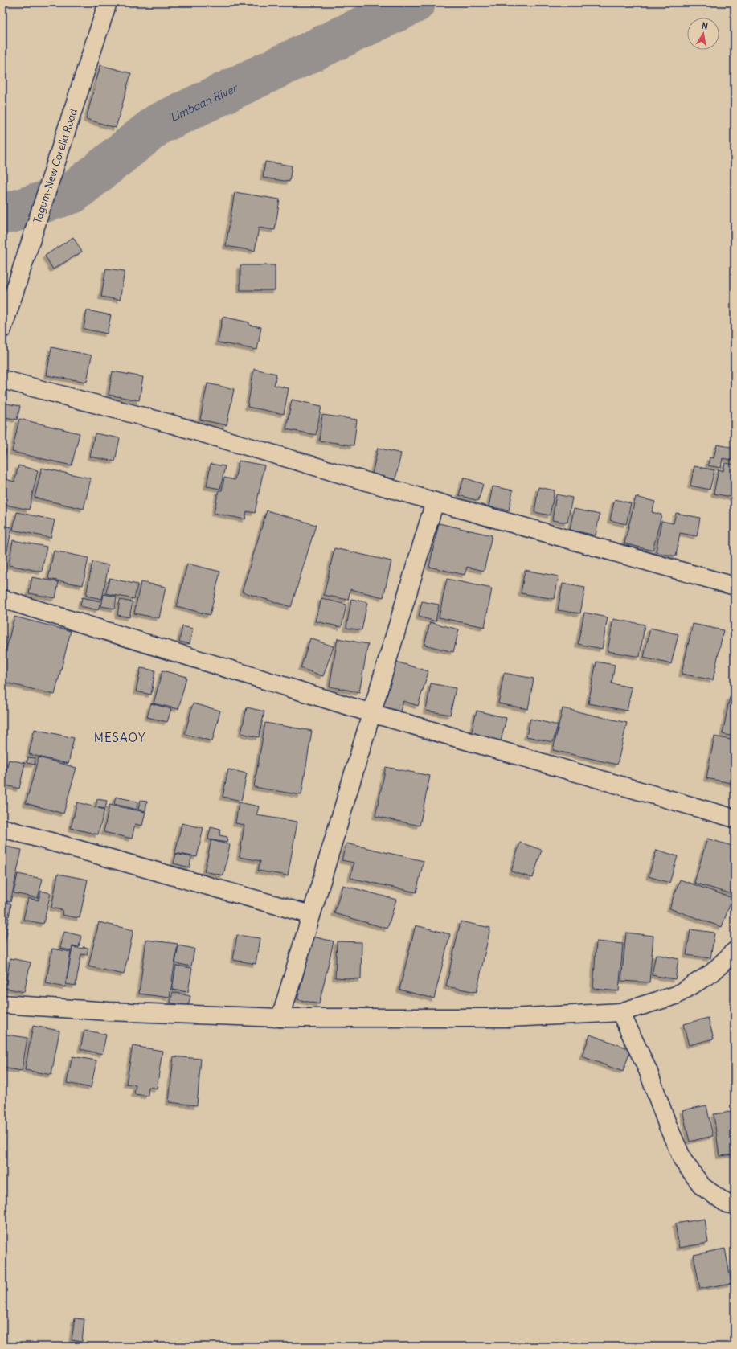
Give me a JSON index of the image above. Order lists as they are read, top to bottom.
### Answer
{
  "streets": {
    "street": ["Tagum-New Corella Road"]
  },
  "districts": ["MESAOY"],
  "water": ["Limbaan River"],
  "north": "top"
}
